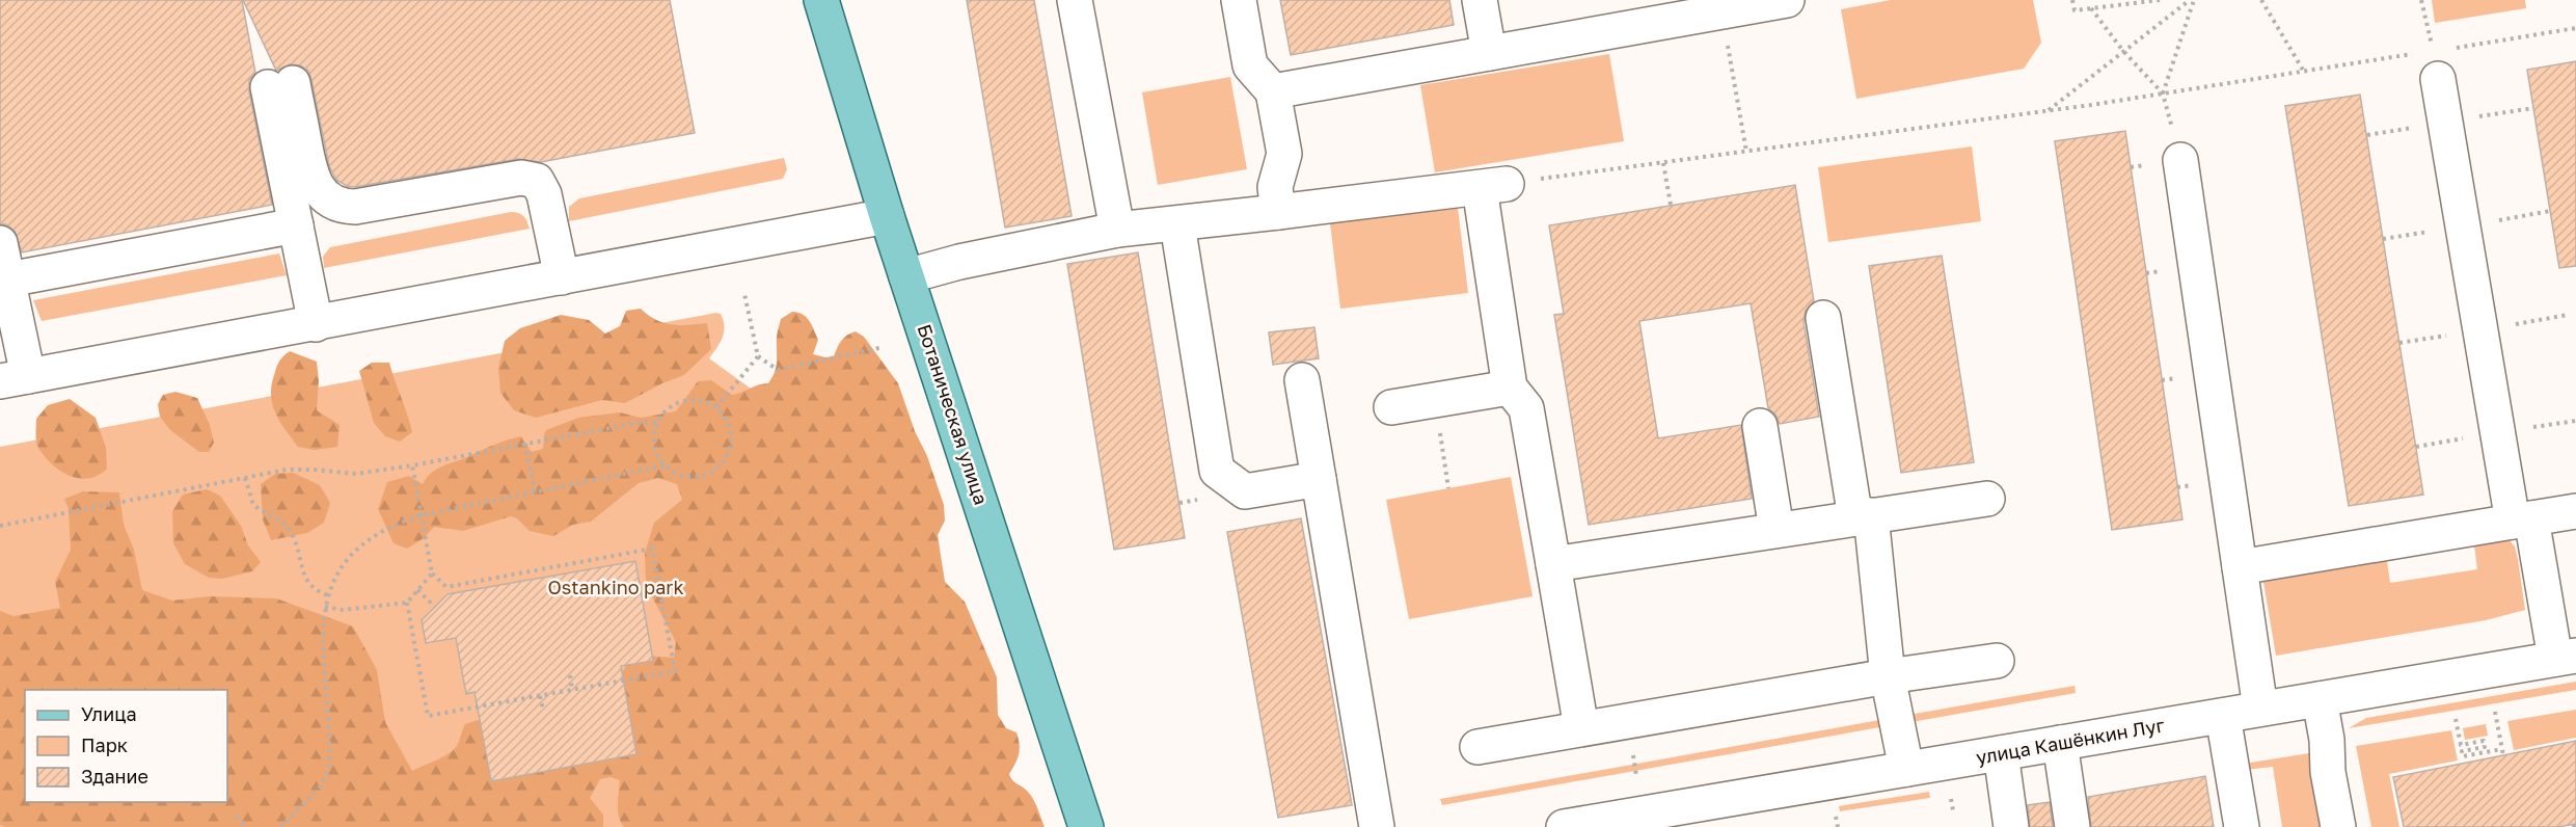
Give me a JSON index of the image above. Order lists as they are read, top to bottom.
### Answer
{
  "streets": {
    "main road": ["Ботаническая улица"],
    "street": ["улица Кашёнкин Луг"]
  },
  "parks": ["Ostankino park"],
  "legend": ["Улица", "Парк", "Здание"]
}
